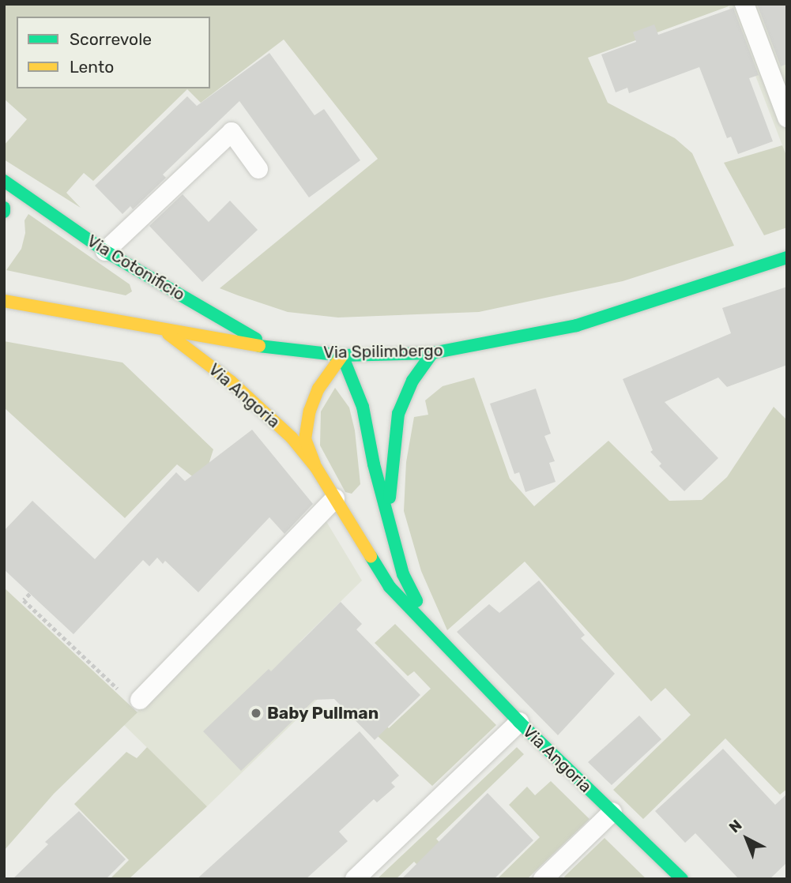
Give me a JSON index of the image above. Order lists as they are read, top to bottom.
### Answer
{
  "streets": {
    "street": ["Via Cotonificio", "Via Spilimbergo", "Via Angoria"]
  },
  "crossings": [
    ["Via Cotonificio", "Via Spilimbergo"],
    ["Via Spilimbergo", "Via Angoria"]
  ],
  "places": ["Baby Pullman"],
  "legend": ["Scorrevole", "Lento"],
  "north": "top left"
}
